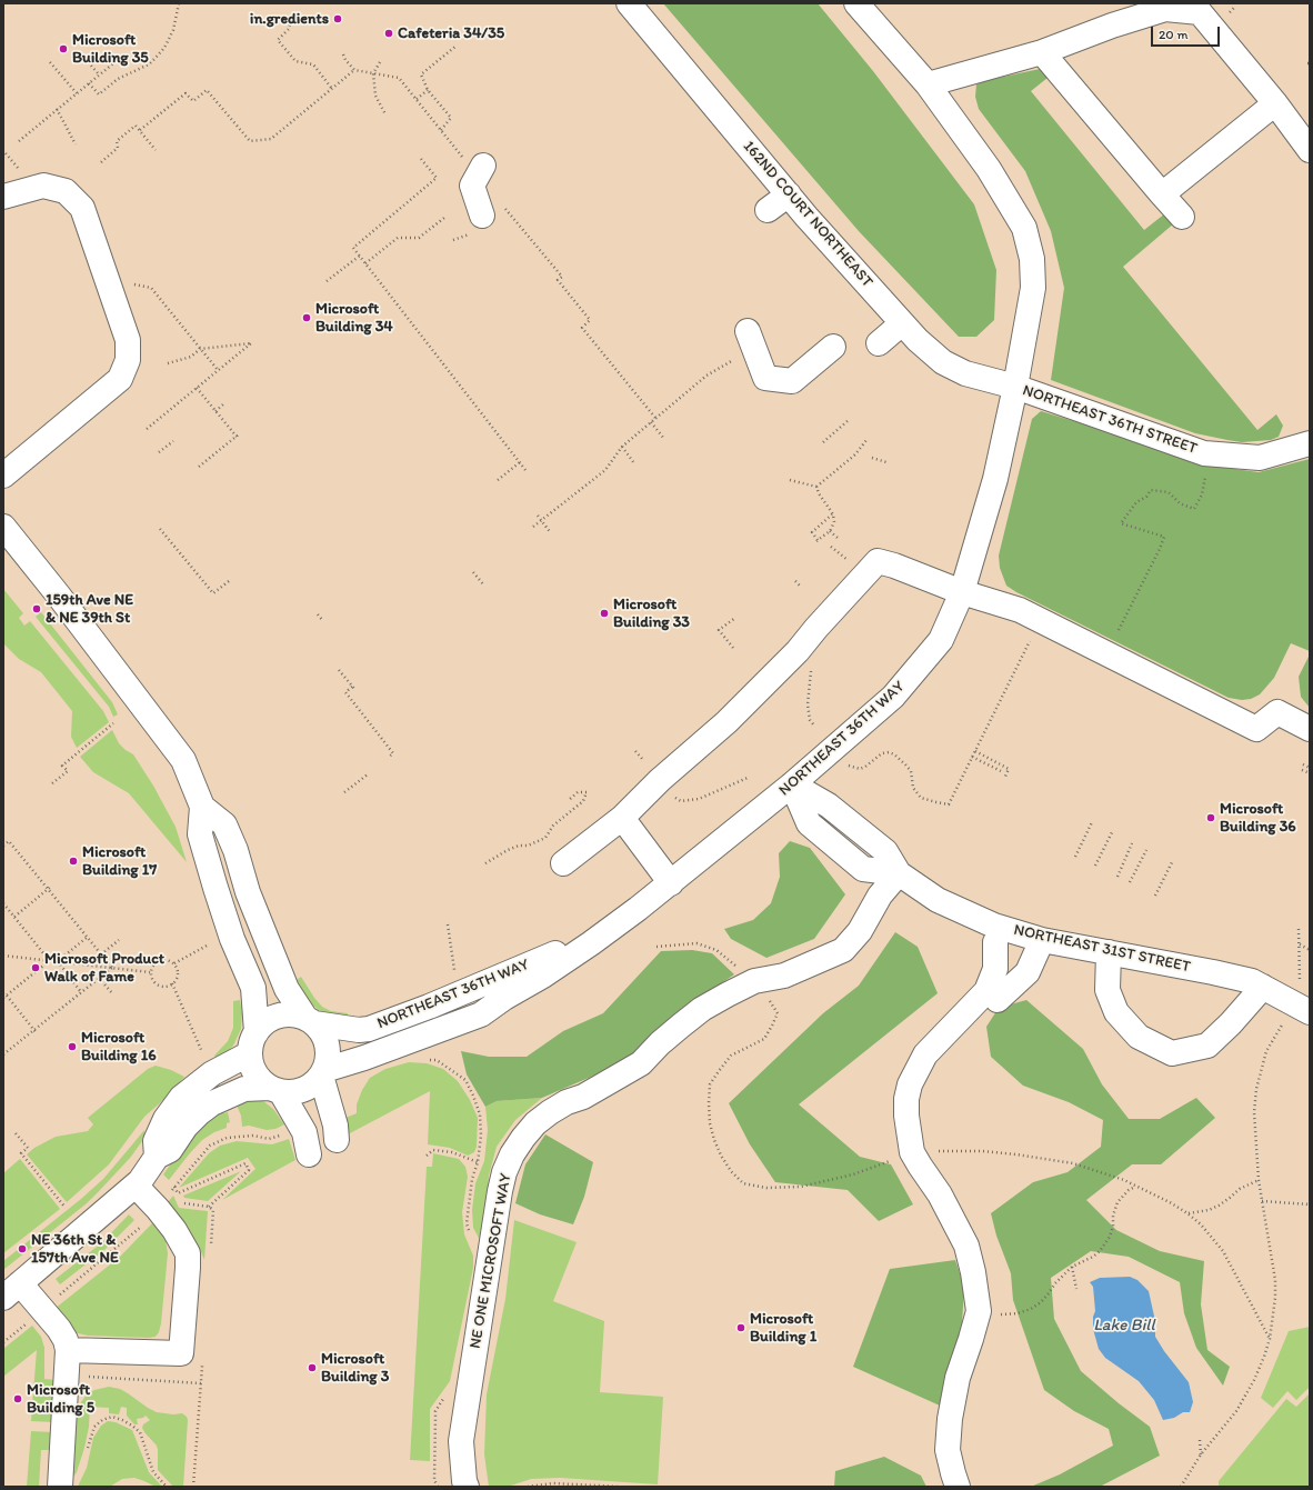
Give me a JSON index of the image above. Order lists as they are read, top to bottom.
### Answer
{
  "streets": {
    "street": [
      "162ND COURT NORTHEAST",
      "NORTHEAST 36TH STREET",
      "NORTHEAST 36TH WAY",
      "NORTHEAST 31ST STREET",
      "NE ONE MICROSOFT WAY"
    ]
  },
  "crossings": [
    ["162ND COURT NORTHEAST", "NORTHEAST 36TH STREET"],
    ["162ND COURT NORTHEAST", "NORTHEAST 36TH WAY"],
    ["NORTHEAST 36TH STREET", "NORTHEAST 36TH WAY"],
    ["NORTHEAST 36TH WAY", "NORTHEAST 31ST STREET"],
    ["NORTHEAST 31ST STREET", "NE ONE MICROSOFT WAY"]
  ],
  "water": ["Lake Bill"],
  "places": [
    "in.gredients",
    "Cafeteria 34/35",
    "Microsoft Building 35",
    "Microsoft Building 34",
    "159th Ave NE & NE 39th St",
    "Microsoft Building 33",
    "Microsoft Building 36",
    "Microsoft Building 17",
    "Microsoft Product Walk of Fame",
    "Microsoft Building 16",
    "NE 36th St & 157th Ave NE",
    "Microsoft Building 1",
    "Microsoft Building 3",
    "Microsoft Building 5"
  ],
  "scale_bar": "20 m"
}
